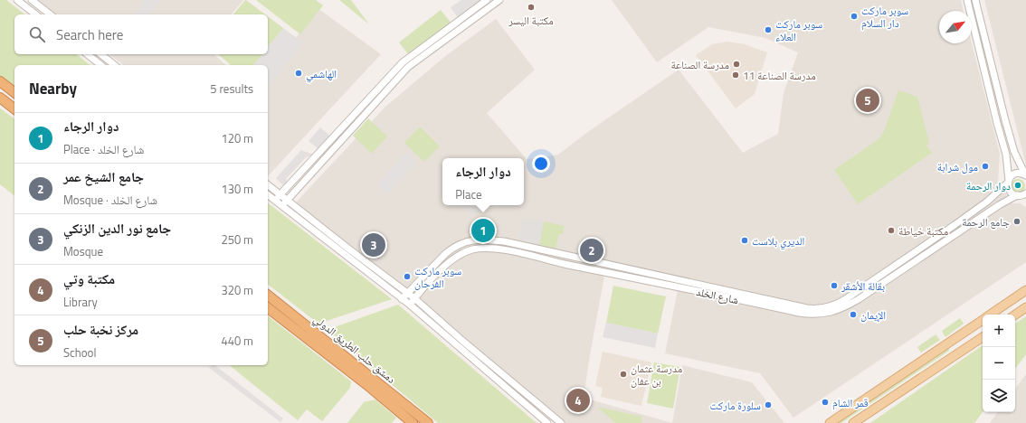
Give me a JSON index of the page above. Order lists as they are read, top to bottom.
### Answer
{
  "streets": {
    "highway": ["دمشق حلب الطريق الدولي"],
    "street": ["شارع الخلد"]
  },
  "places": [
    "مكتبة اليسر",
    "سوبر ماركت دار السلام",
    "سوبر ماركت العلاء",
    "مدرسة الصناعة",
    "الهاشمي",
    "مدرسة الصناعة 11",
    "مول شرابة",
    "دوار الرحمة",
    "جامع الرحمة",
    "مكتبة خياطة",
    "الديري بلاست",
    "سوبر ماركت الفرحان",
    "بقالة الأشقر",
    "الإيمان",
    "مدرسة عثمان بن عفان",
    "قمر الشام",
    "سلورة ماركت"
  ],
  "north": "top right",
  "page": {
    "search": "Search here",
    "heading": ["Nearby", "5 results"],
    "pins": [
      "5",
      "1",
      "3",
      "2",
      "4"
    ],
    "list": [
      {
        "mark": "1",
        "name": "دوار الرجاء",
        "note": "Place · شارع الخلد",
        "value": "120 m"
      },
      {
        "mark": "2",
        "name": "جامع الشيخ عمر",
        "note": "Mosque · شارع الخلد",
        "value": "130 m"
      },
      {
        "mark": "3",
        "name": "جامع نور الدين الزنكي",
        "note": "Mosque",
        "value": "250 m"
      },
      {
        "mark": "4",
        "name": "مكتبة وتي",
        "note": "Library",
        "value": "320 m"
      },
      {
        "mark": "5",
        "name": "مركز نخبة حلب",
        "note": "School",
        "value": "440 m"
      }
    ],
    "popup": ["دوار الرجاء", "Place"],
    "map_buttons": ["+", "−"]
  }
}
